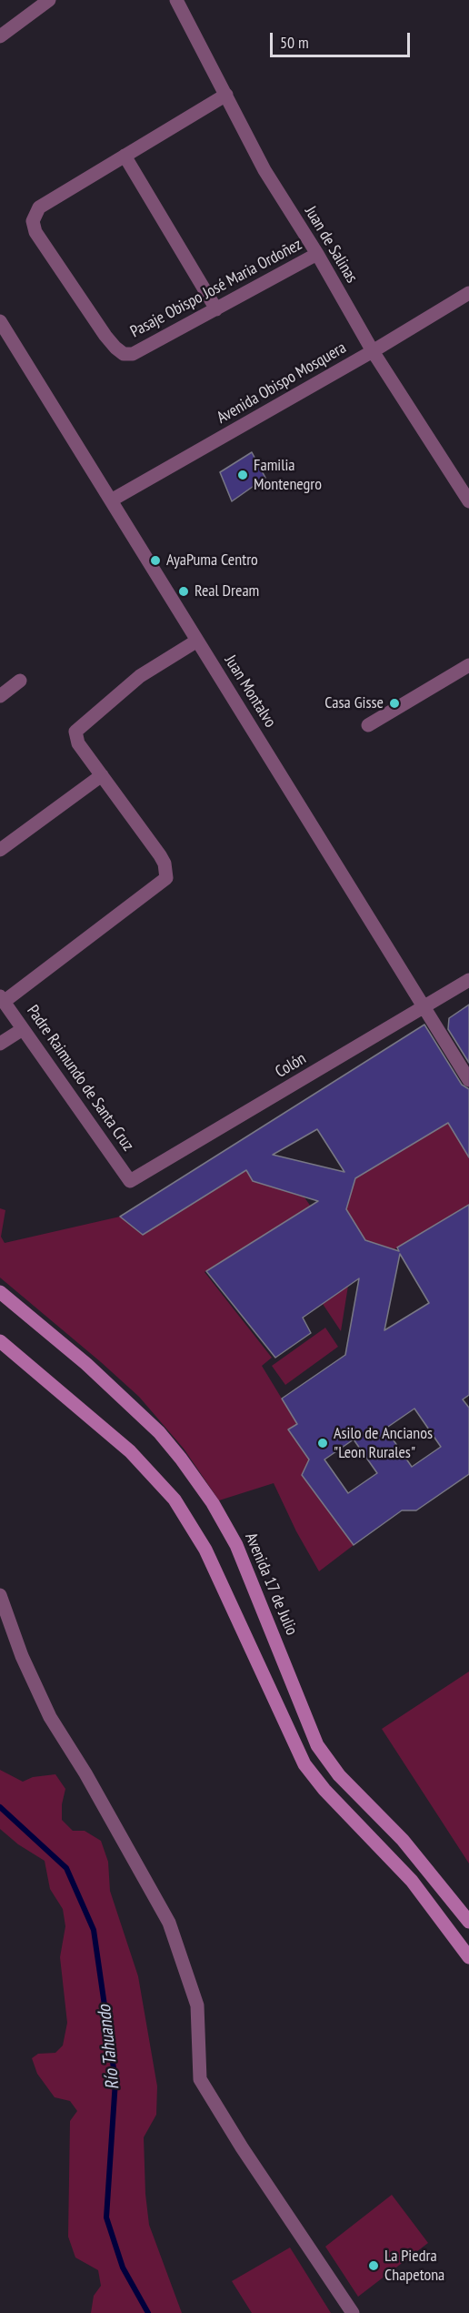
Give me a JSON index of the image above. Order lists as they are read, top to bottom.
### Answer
{
  "streets": {
    "main road": ["Avenida 17 de Julio"],
    "street": [
      "Juan de Salinas",
      "Pasaje Obispo José Maria Ordoñez",
      "Avenida Obispo Mosquera",
      "Juan Montalvo",
      "Colón",
      "Padre Raimundo de Santa Cruz"
    ]
  },
  "crossings": [
    ["Juan de Salinas", "Pasaje Obispo José Maria Ordoñez"],
    ["Juan de Salinas", "Avenida Obispo Mosquera"],
    ["Avenida Obispo Mosquera", "Juan Montalvo"],
    ["Juan Montalvo", "Colón"],
    ["Colón", "Padre Raimundo de Santa Cruz"]
  ],
  "water": ["Río Tahuando"],
  "places": [
    "Familia Montenegro",
    "AyaPuma Centro",
    "Real Dream",
    "Casa Gisse",
    "Asilo de Ancianos \"Leon Rurales\"",
    "La Piedra Chapetona"
  ],
  "scale_bar": "50 m"
}
